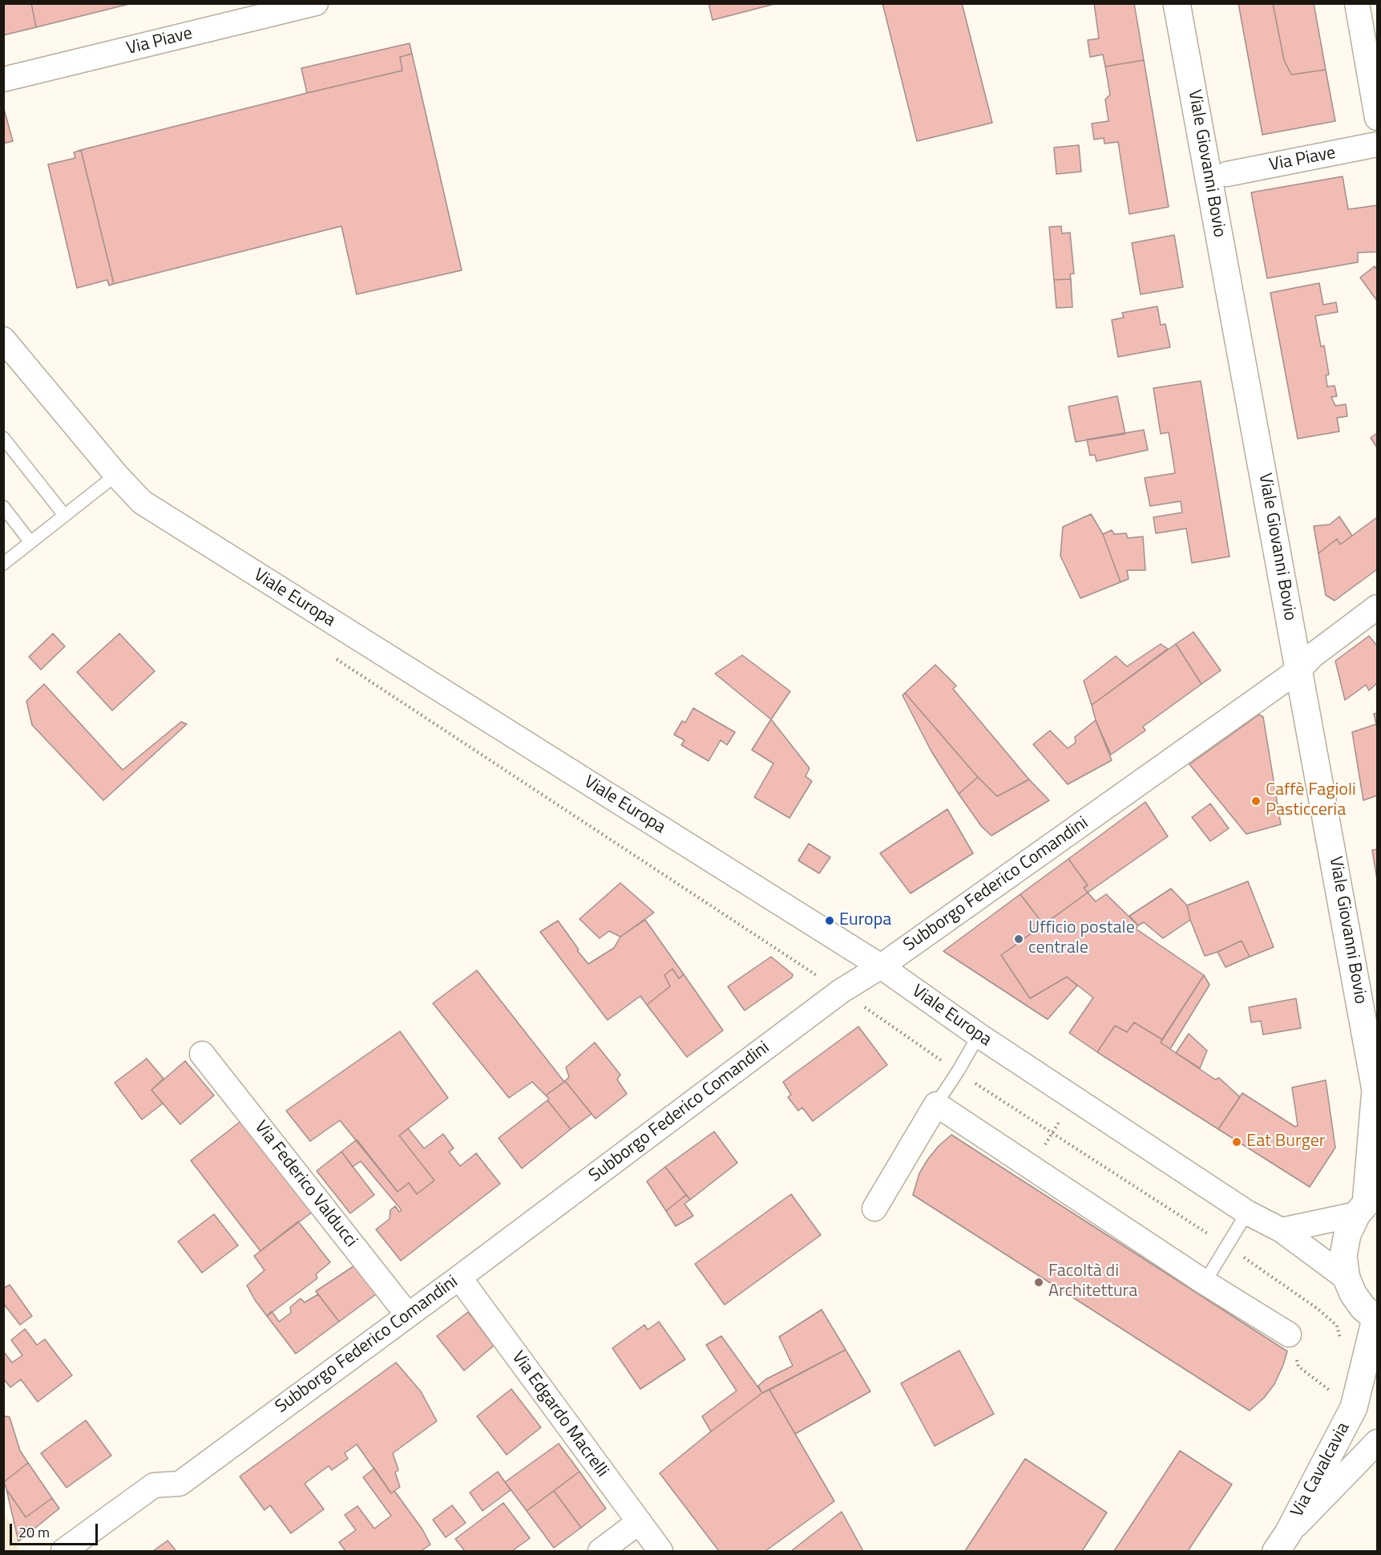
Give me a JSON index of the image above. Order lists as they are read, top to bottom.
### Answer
{
  "streets": {
    "main road": ["Viale Giovanni Bovio", "Via Cavalcavia"],
    "street": [
      "Via Piave",
      "Viale Europa",
      "Subborgo Federico Comandini",
      "Via Federico Valducci",
      "Via Edgardo Macrelli"
    ]
  },
  "crossings": [
    ["Viale Giovanni Bovio", "Viale Europa"],
    ["Viale Giovanni Bovio", "Subborgo Federico Comandini"],
    ["Viale Giovanni Bovio", "Via Cavalcavia"],
    ["Viale Europa", "Subborgo Federico Comandini"],
    ["Subborgo Federico Comandini", "Via Federico Valducci"],
    ["Subborgo Federico Comandini", "Via Edgardo Macrelli"]
  ],
  "places": [
    "Caffè Fagioli Pasticceria",
    "Europa",
    "Ufficio postale centrale",
    "Eat Burger",
    "Facoltà di Architettura"
  ],
  "scale_bar": "20 m"
}
